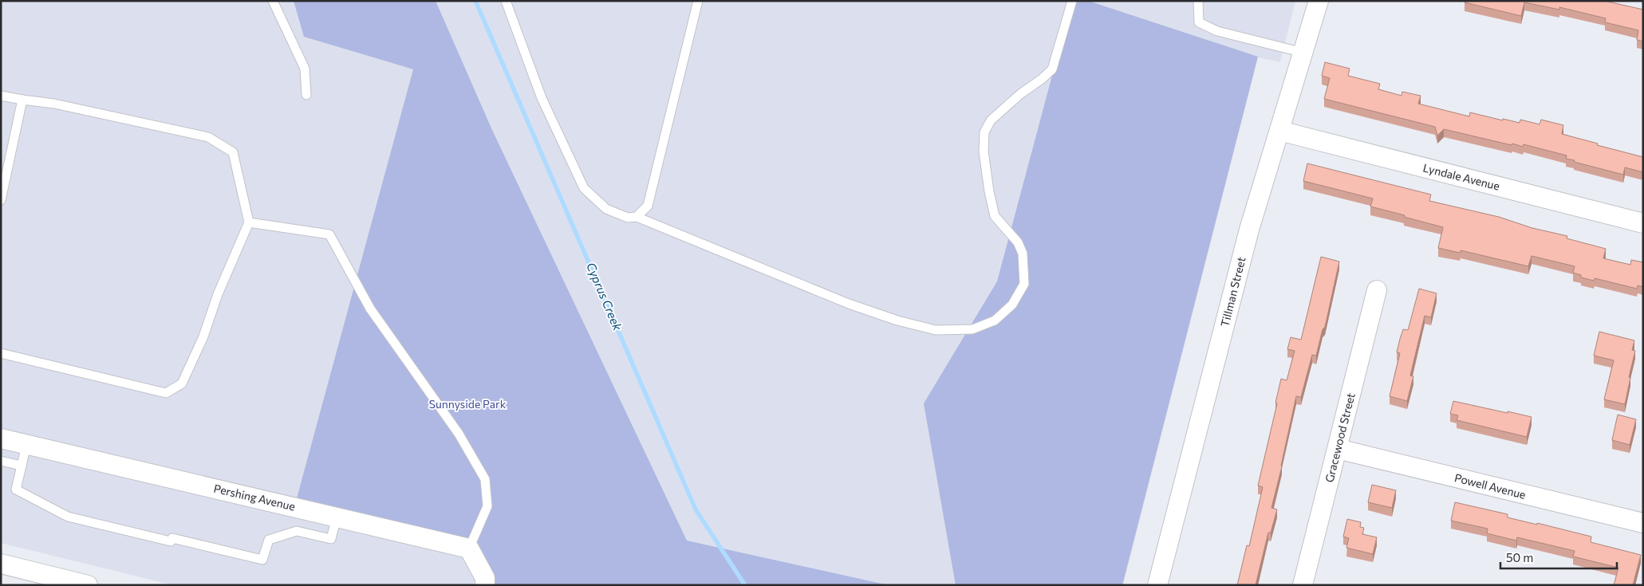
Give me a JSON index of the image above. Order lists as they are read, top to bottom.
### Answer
{
  "streets": {
    "street": [
      "Lyndale Avenue",
      "Tillman Street",
      "Gracewood Street",
      "Powell Avenue",
      "Pershing Avenue"
    ]
  },
  "crossings": [
    ["Lyndale Avenue", "Tillman Street"],
    ["Gracewood Street", "Powell Avenue"]
  ],
  "water": ["Cyprus Creek"],
  "parks": ["Sunnyside Park"],
  "scale_bar": "50 m"
}
